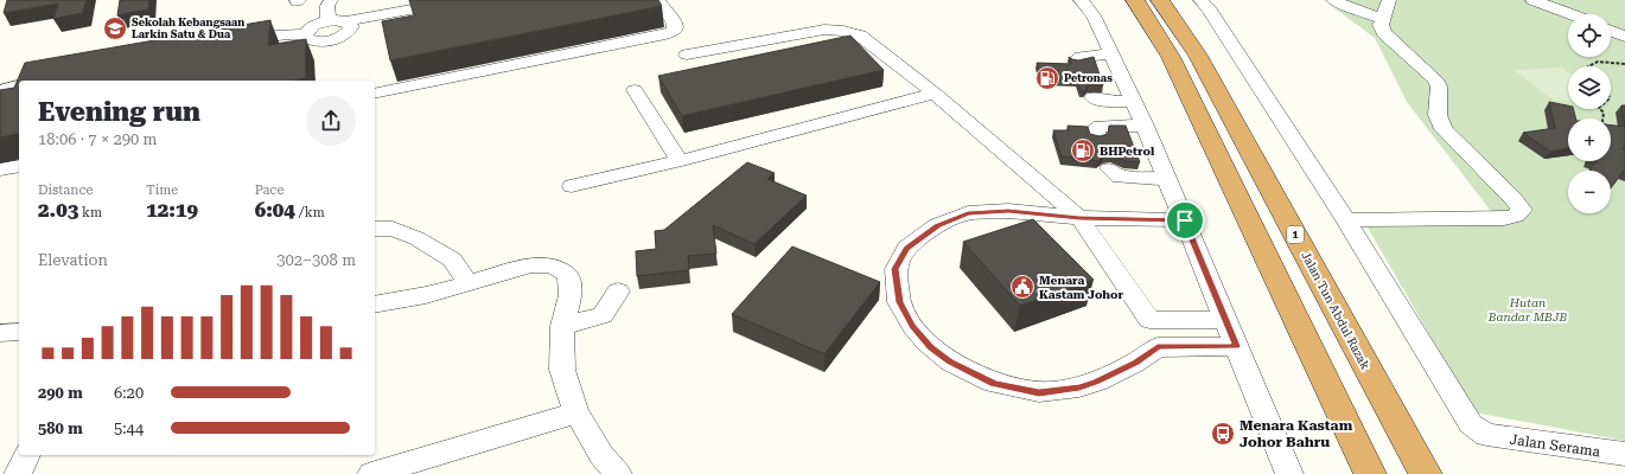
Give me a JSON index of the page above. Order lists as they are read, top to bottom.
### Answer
{
  "streets": {
    "highway": ["1", "Jalan Tun Abdul Razak"],
    "street": ["Jalan Serama"]
  },
  "parks": ["Hutan Bandar MBJB"],
  "places": {
    "school or university": ["Sekolah Kebangsaan Larkin Satu & Dua"],
    "fuel station": ["Petronas", "BHPetrol"],
    "public building": ["Menara Kastam Johor"],
    "bus stop": ["Menara Kastam Johor Bahru"]
  },
  "page": {
    "map_buttons": ["+", "−"],
    "heading": ["Evening run", "18:06 · 7 × 290 m"],
    "stats": [
      ["Distance", "2.03 km"],
      ["Time", "12:19"],
      ["Pace", "6:04 /km"]
    ],
    "chart": ["Elevation", "302–308 m"],
    "list": [
      {
        "name": "290 m",
        "note": "6:20"
      },
      {
        "name": "580 m",
        "note": "5:44"
      }
    ]
  }
}
